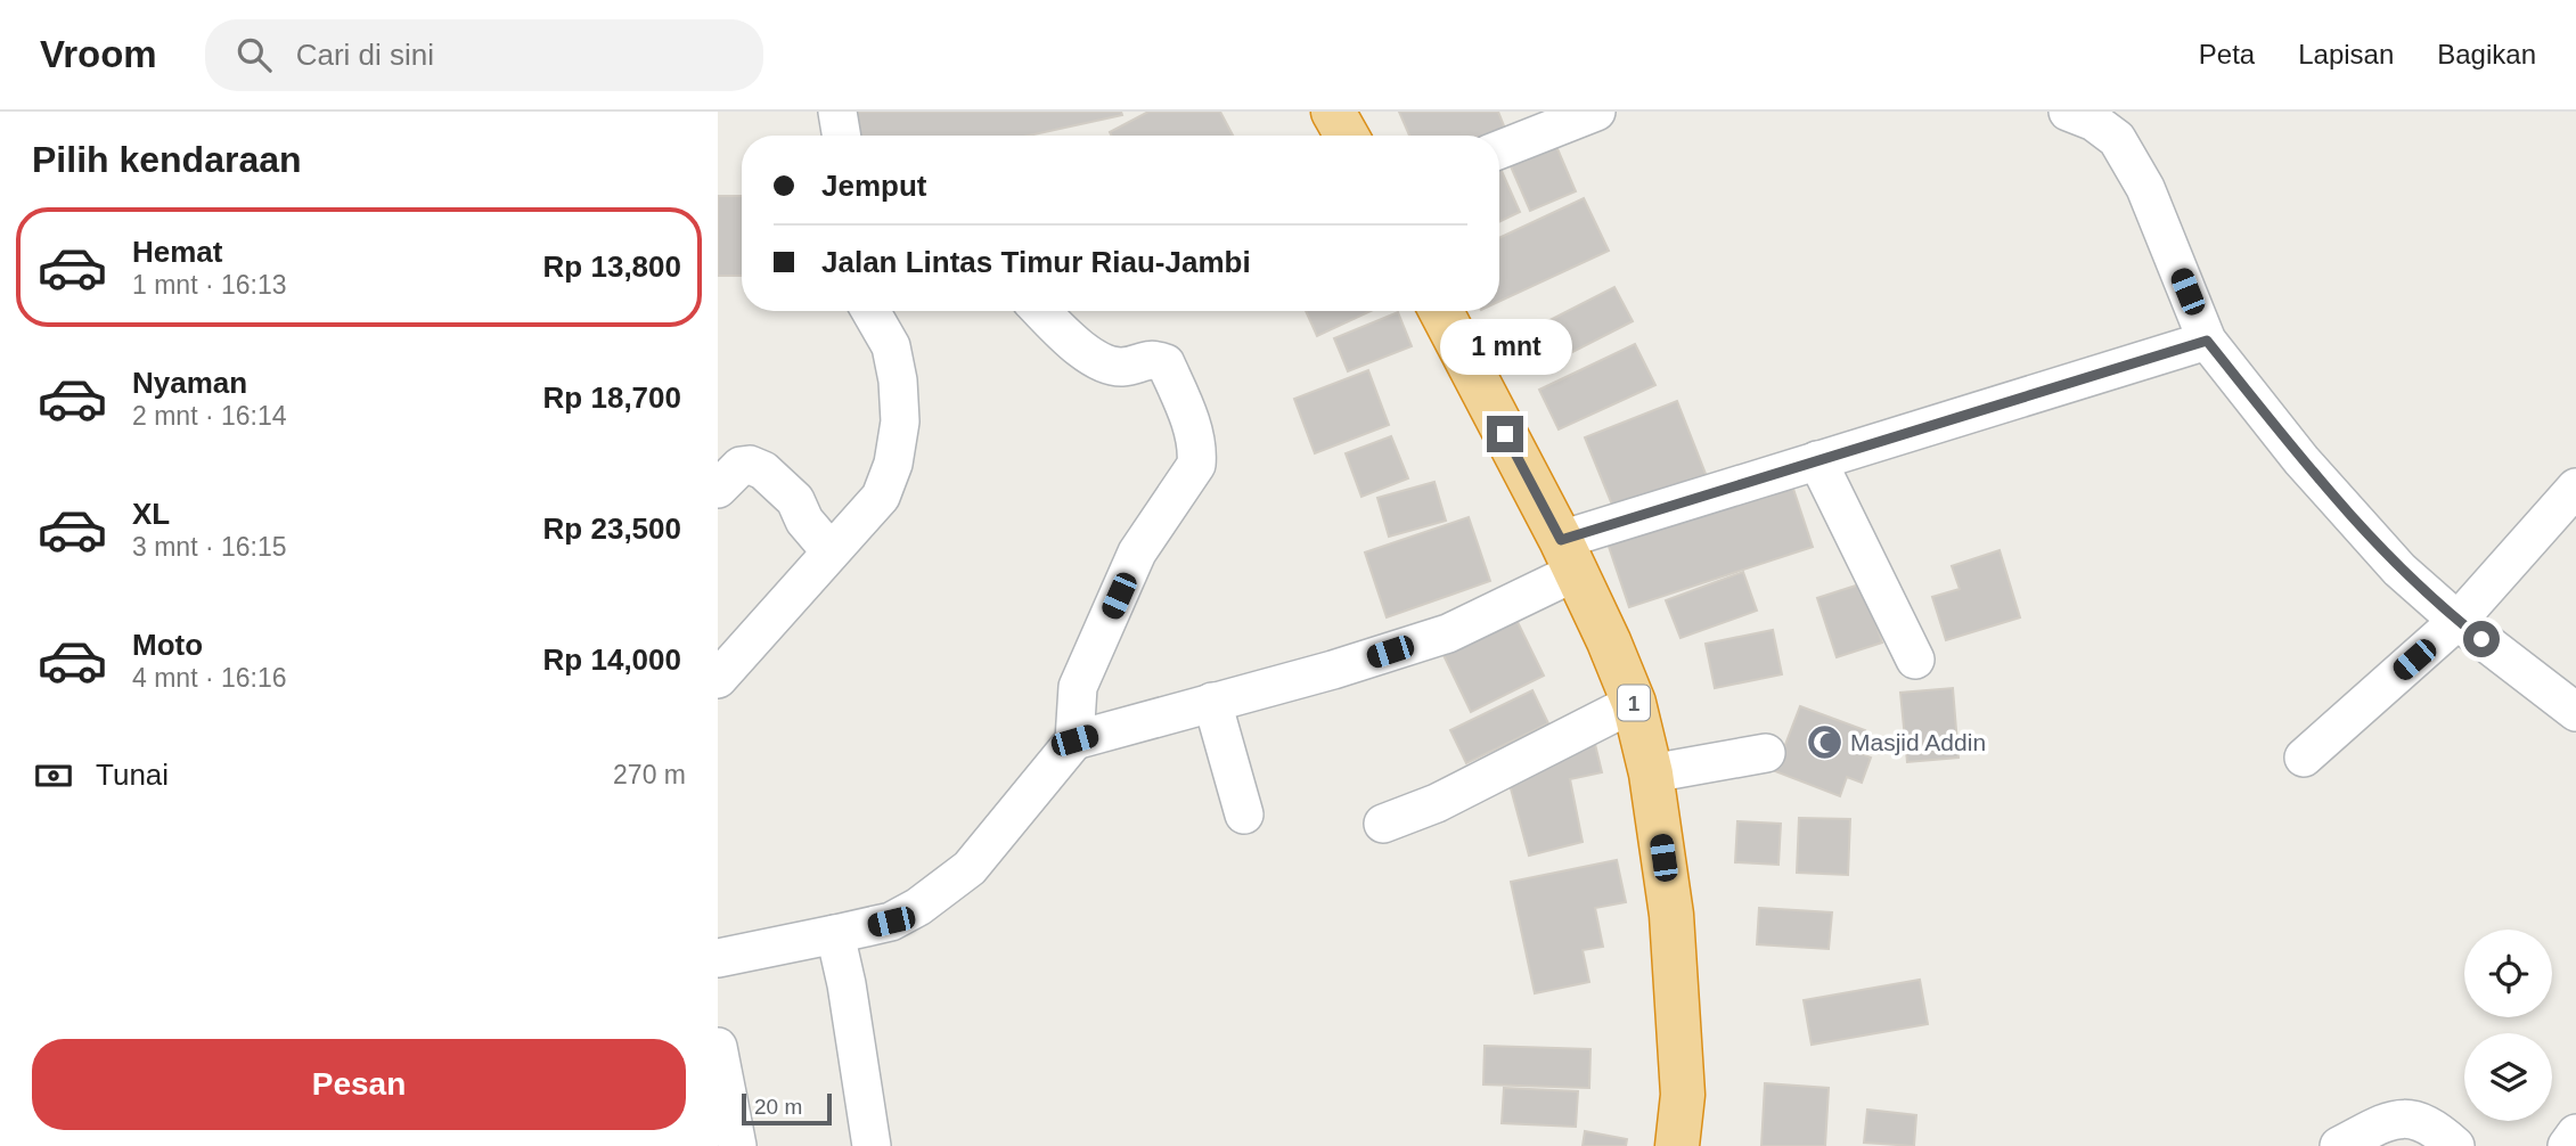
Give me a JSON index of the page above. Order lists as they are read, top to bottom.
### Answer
{
  "streets": {
    "highway": ["1"]
  },
  "places": {
    "mosque": ["Masjid Addin"]
  },
  "scale_bar": "20 m",
  "page": {
    "header": "Vroom",
    "search": "Cari di sini",
    "nav": ["Peta", "Lapisan", "Bagikan"],
    "heading": "Pilih kendaraan",
    "banner": ["Jemput", "Jalan Lintas Timur Riau-Jambi"],
    "list": [
      {
        "name": "Hemat",
        "note": "1 mnt · 16:13",
        "value": "Rp 13,800"
      },
      {
        "name": "Nyaman",
        "note": "2 mnt · 16:14",
        "value": "Rp 18,700"
      },
      {
        "name": "XL",
        "note": "3 mnt · 16:15",
        "value": "Rp 23,500"
      },
      {
        "name": "Moto",
        "note": "4 mnt · 16:16",
        "value": "Rp 14,000"
      }
    ],
    "bubble": "1 mnt",
    "pay": ["Tunai", "270 m"],
    "buttons": "Pesan",
    "scale": "20 m"
  }
}
